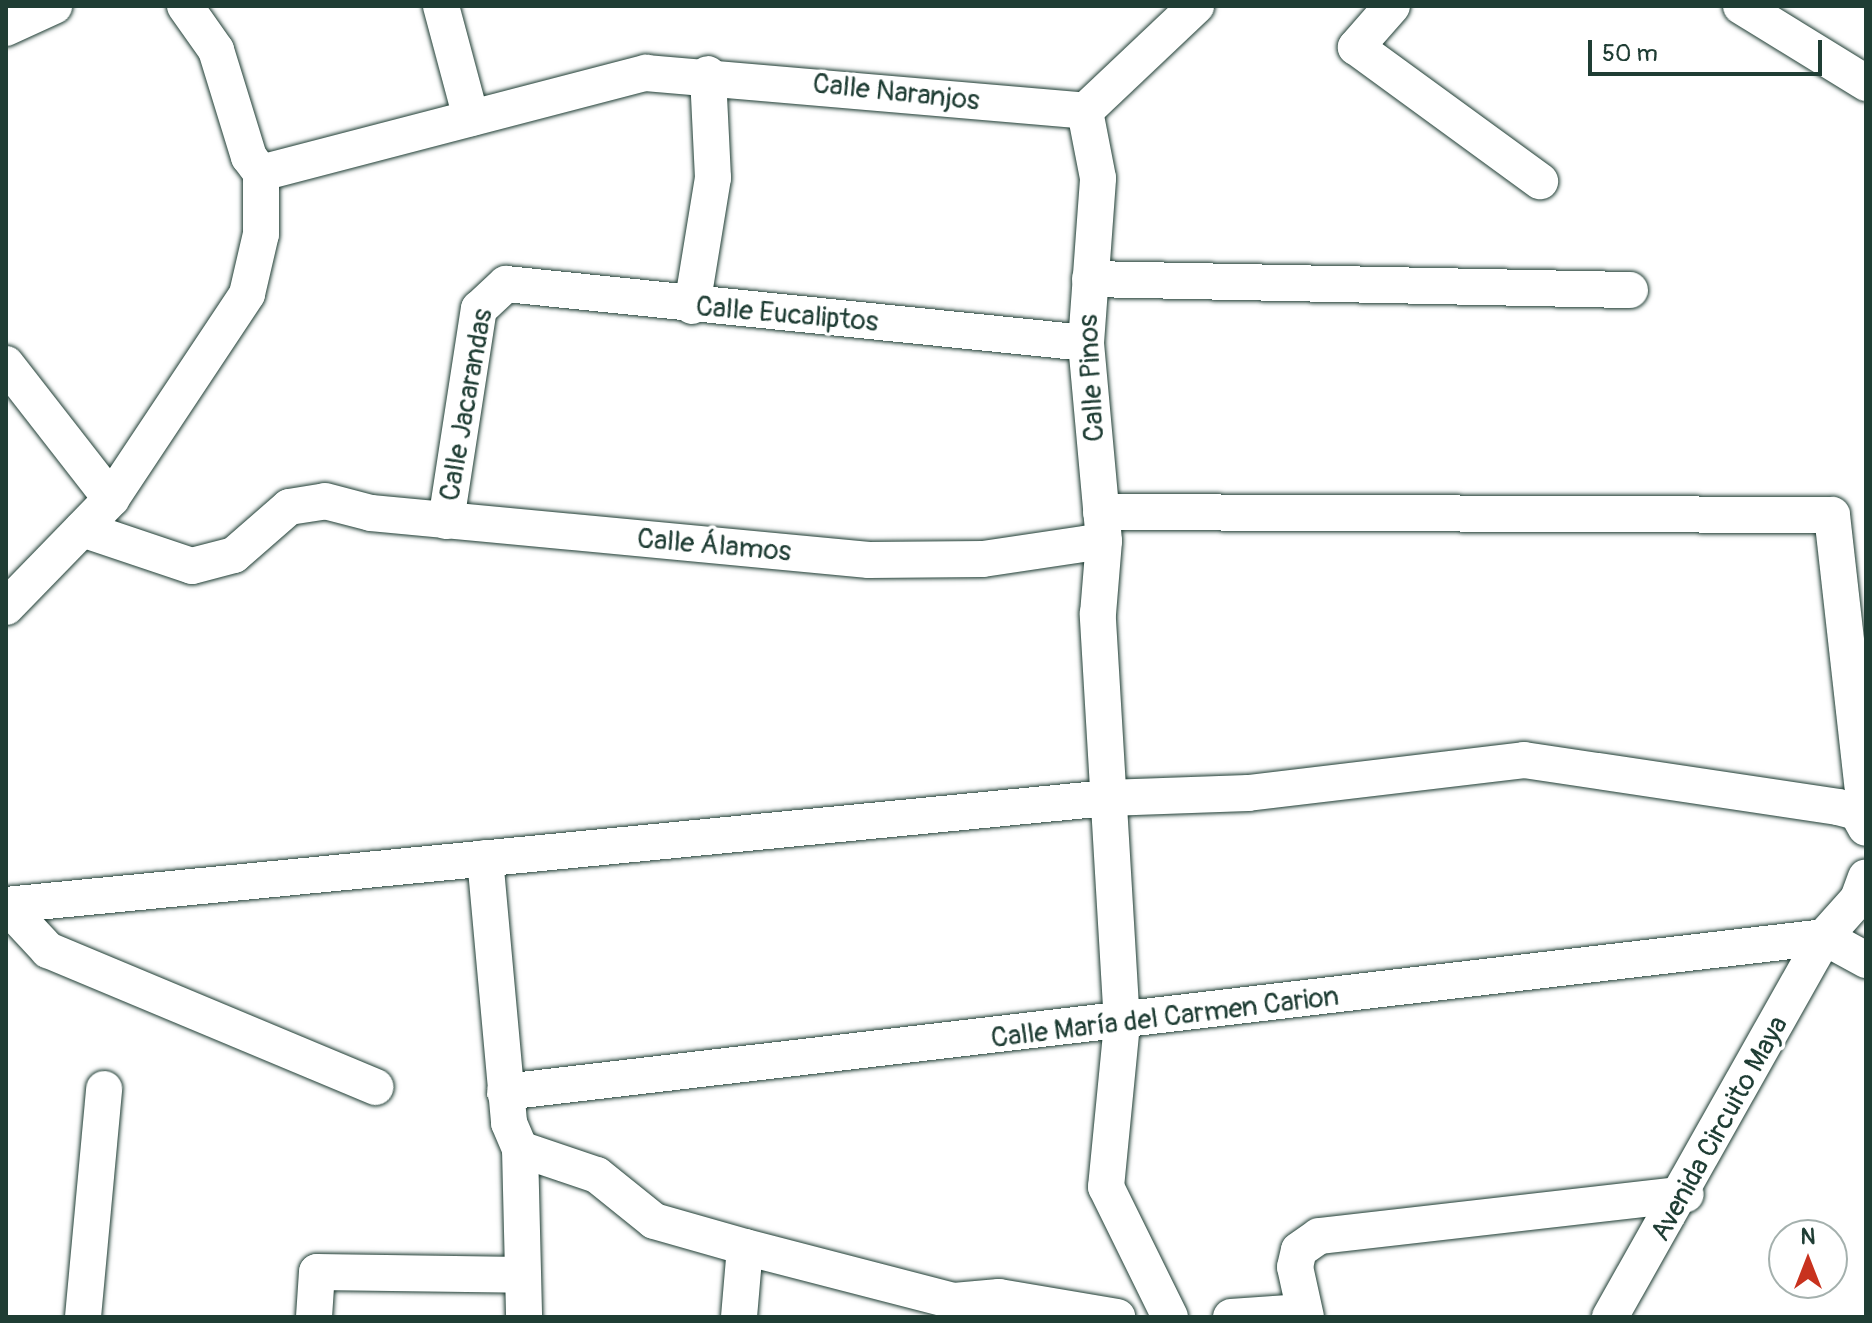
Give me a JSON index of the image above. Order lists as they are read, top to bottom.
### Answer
{
  "streets": {
    "street": [
      "Calle Naranjos",
      "Calle Eucaliptos",
      "Calle Pinos",
      "Calle Jacarandas",
      "Calle Álamos",
      "Calle María del Carmen Carion",
      "Avenida Circuito Maya"
    ]
  },
  "crossings": [
    ["Calle Naranjos", "Calle Pinos"],
    ["Calle Eucaliptos", "Calle Pinos"],
    ["Calle Eucaliptos", "Calle Jacarandas"],
    ["Calle Pinos", "Calle Álamos"],
    ["Calle Pinos", "Calle María del Carmen Carion"],
    ["Calle Jacarandas", "Calle Álamos"],
    ["Calle María del Carmen Carion", "Avenida Circuito Maya"]
  ],
  "scale_bar": "50 m",
  "north": "top"
}
